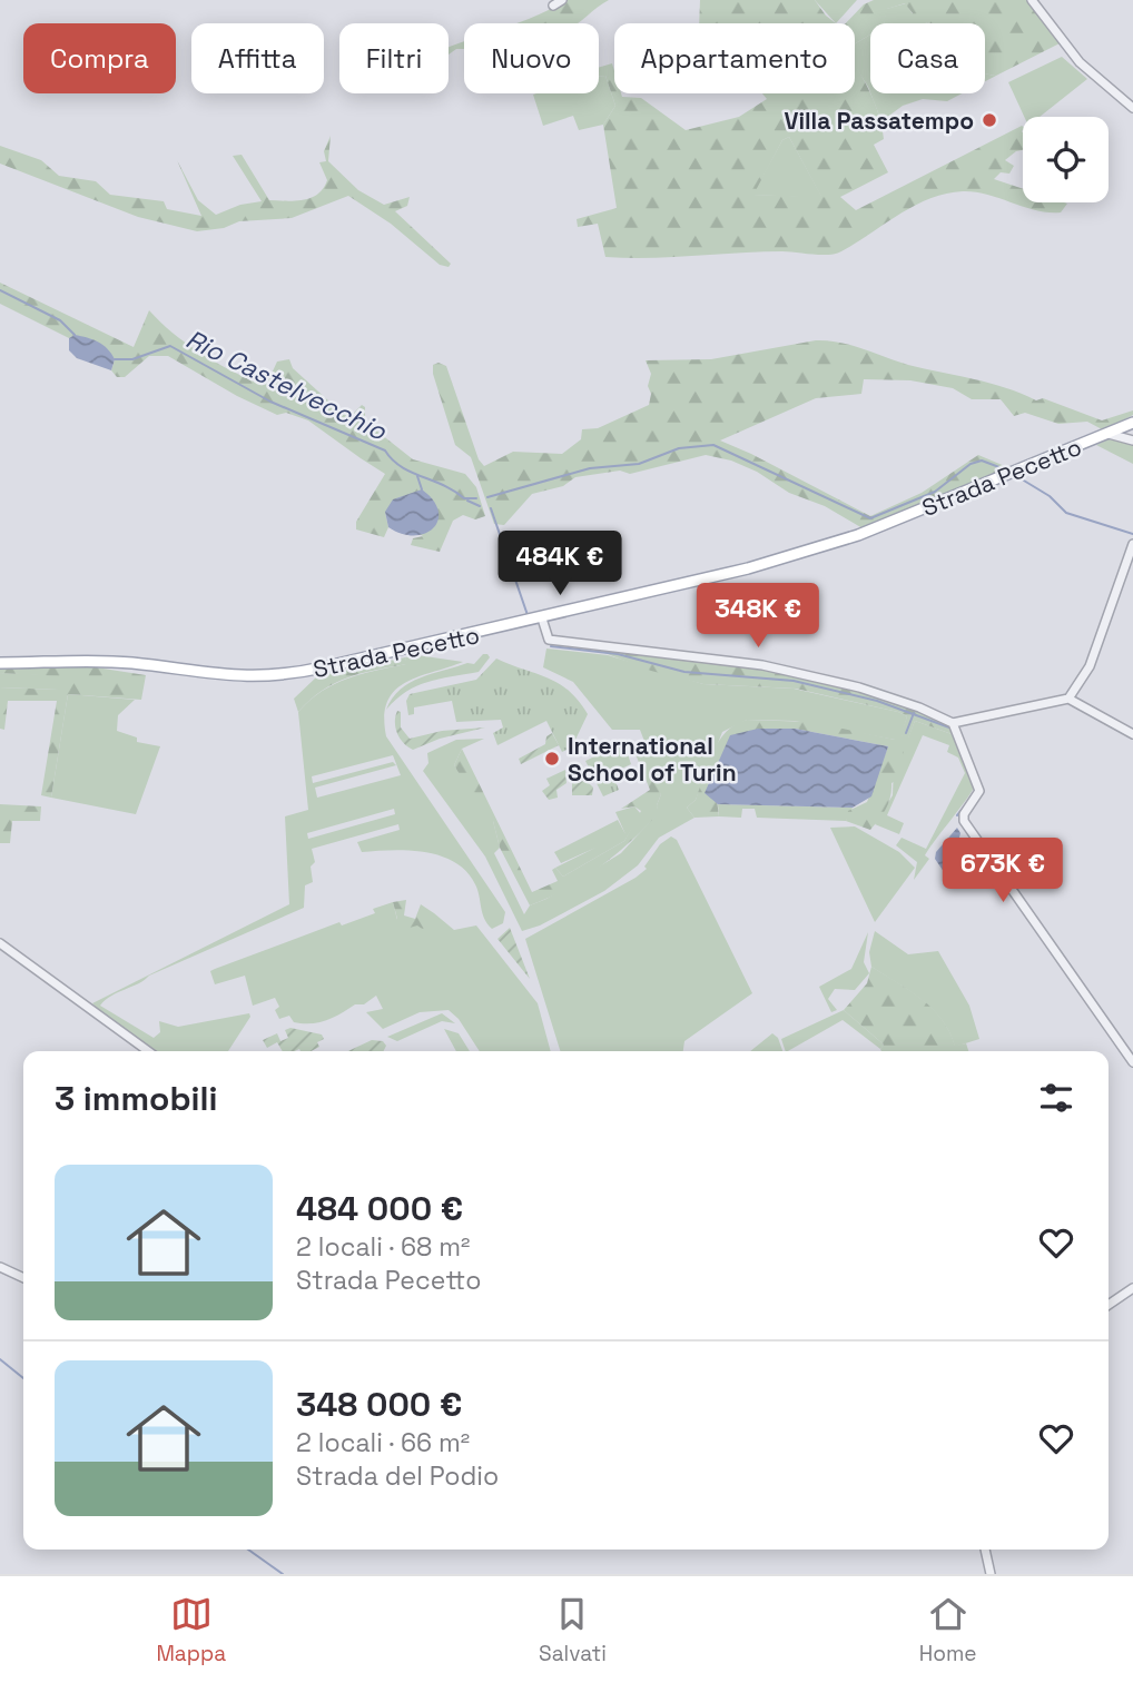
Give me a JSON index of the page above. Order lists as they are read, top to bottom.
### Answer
{
  "streets": {
    "main road": ["Strada Pecetto"]
  },
  "water": ["Rio Castelvecchio"],
  "places": ["Villa Passatempo", "International School of Turin"],
  "page": {
    "chip": [
      "Compra",
      "Affitta",
      "Filtri",
      "Nuovo",
      "Appartamento",
      "Casa"
    ],
    "price": ["484K €", "348K €", "673K €"],
    "heading": "3 immobili",
    "list": [
      {
        "name": "484 000 €",
        "note": "2 locali · 68 m² · Strada Pecetto"
      },
      {
        "name": "348 000 €",
        "note": "2 locali · 66 m² · Strada del Podio"
      }
    ],
    "tabs": ["Mappa", "Salvati", "Home"]
  }
}
